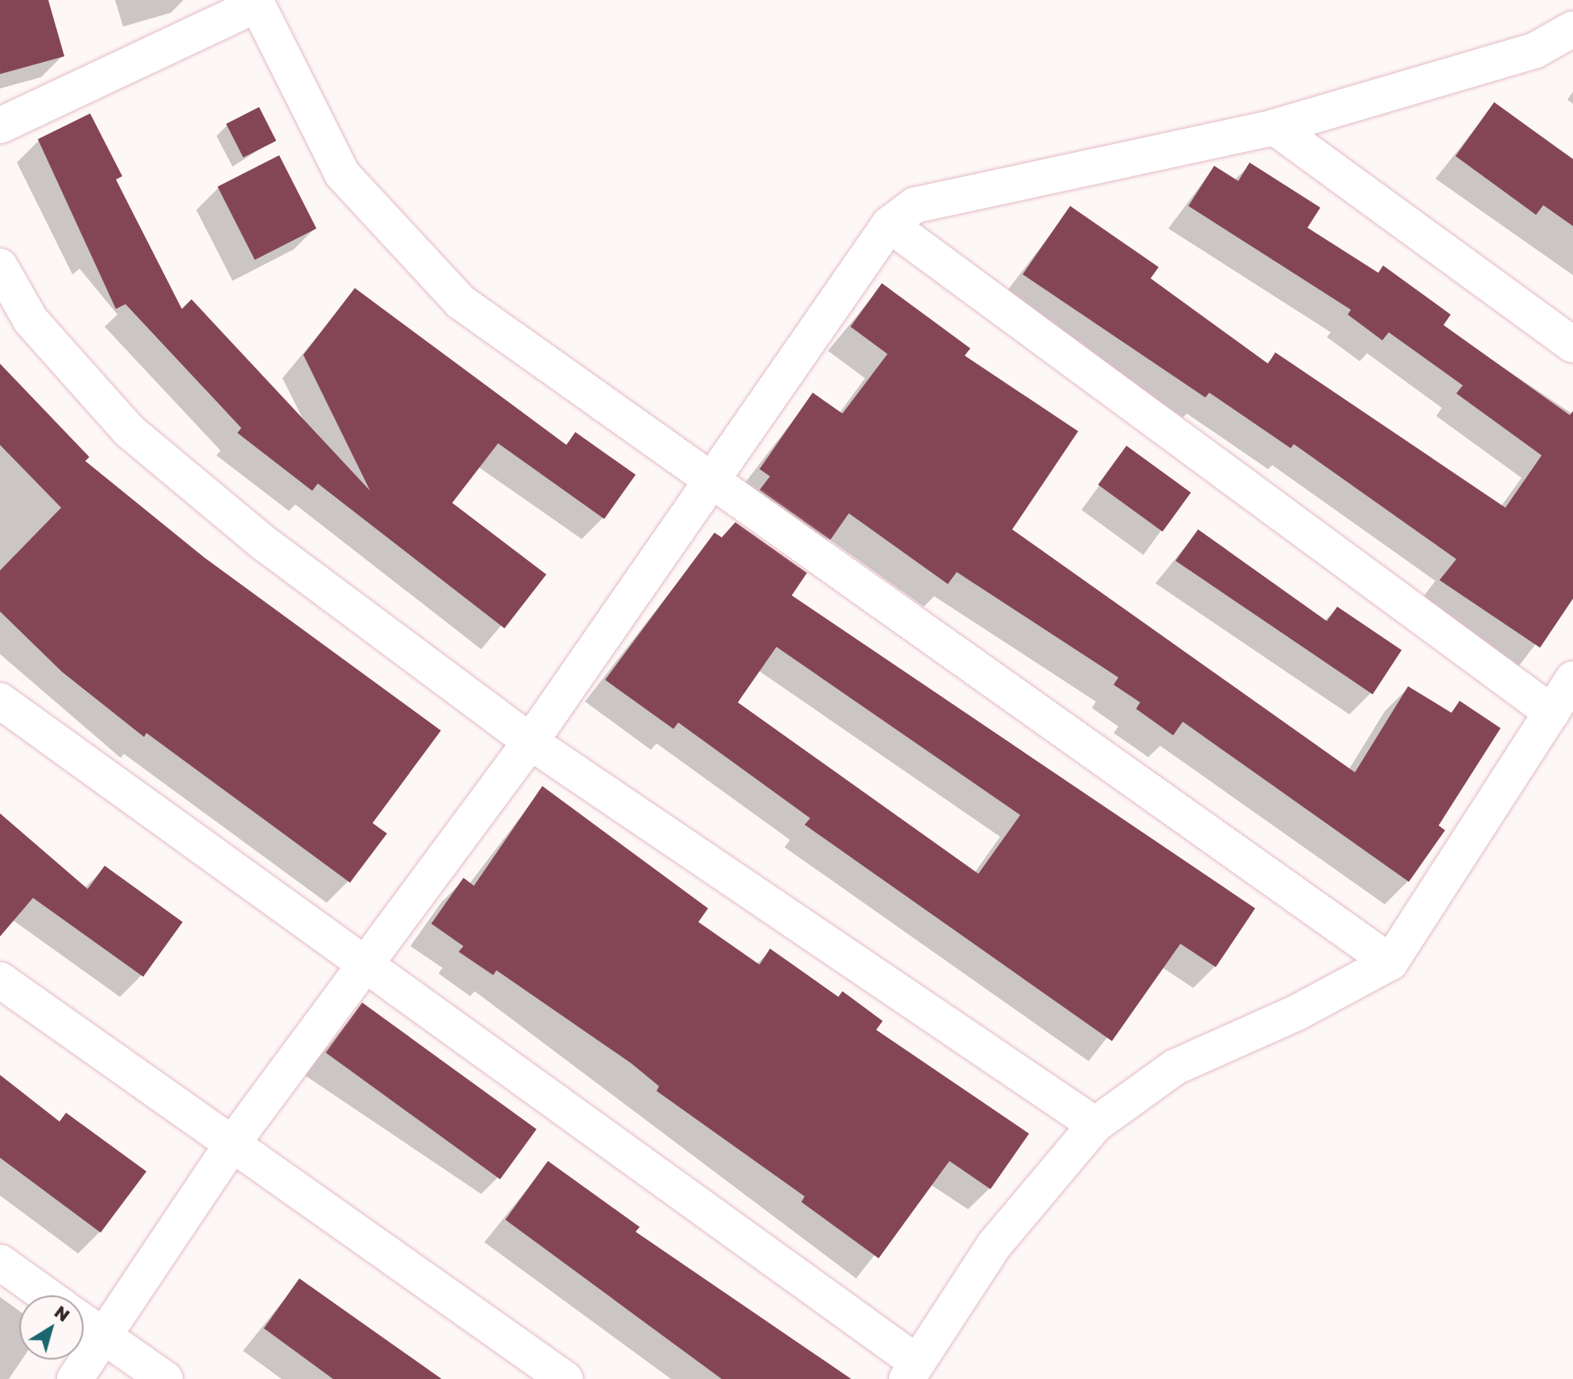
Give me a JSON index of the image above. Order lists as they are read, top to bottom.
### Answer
{
  "north": "top right"
}
